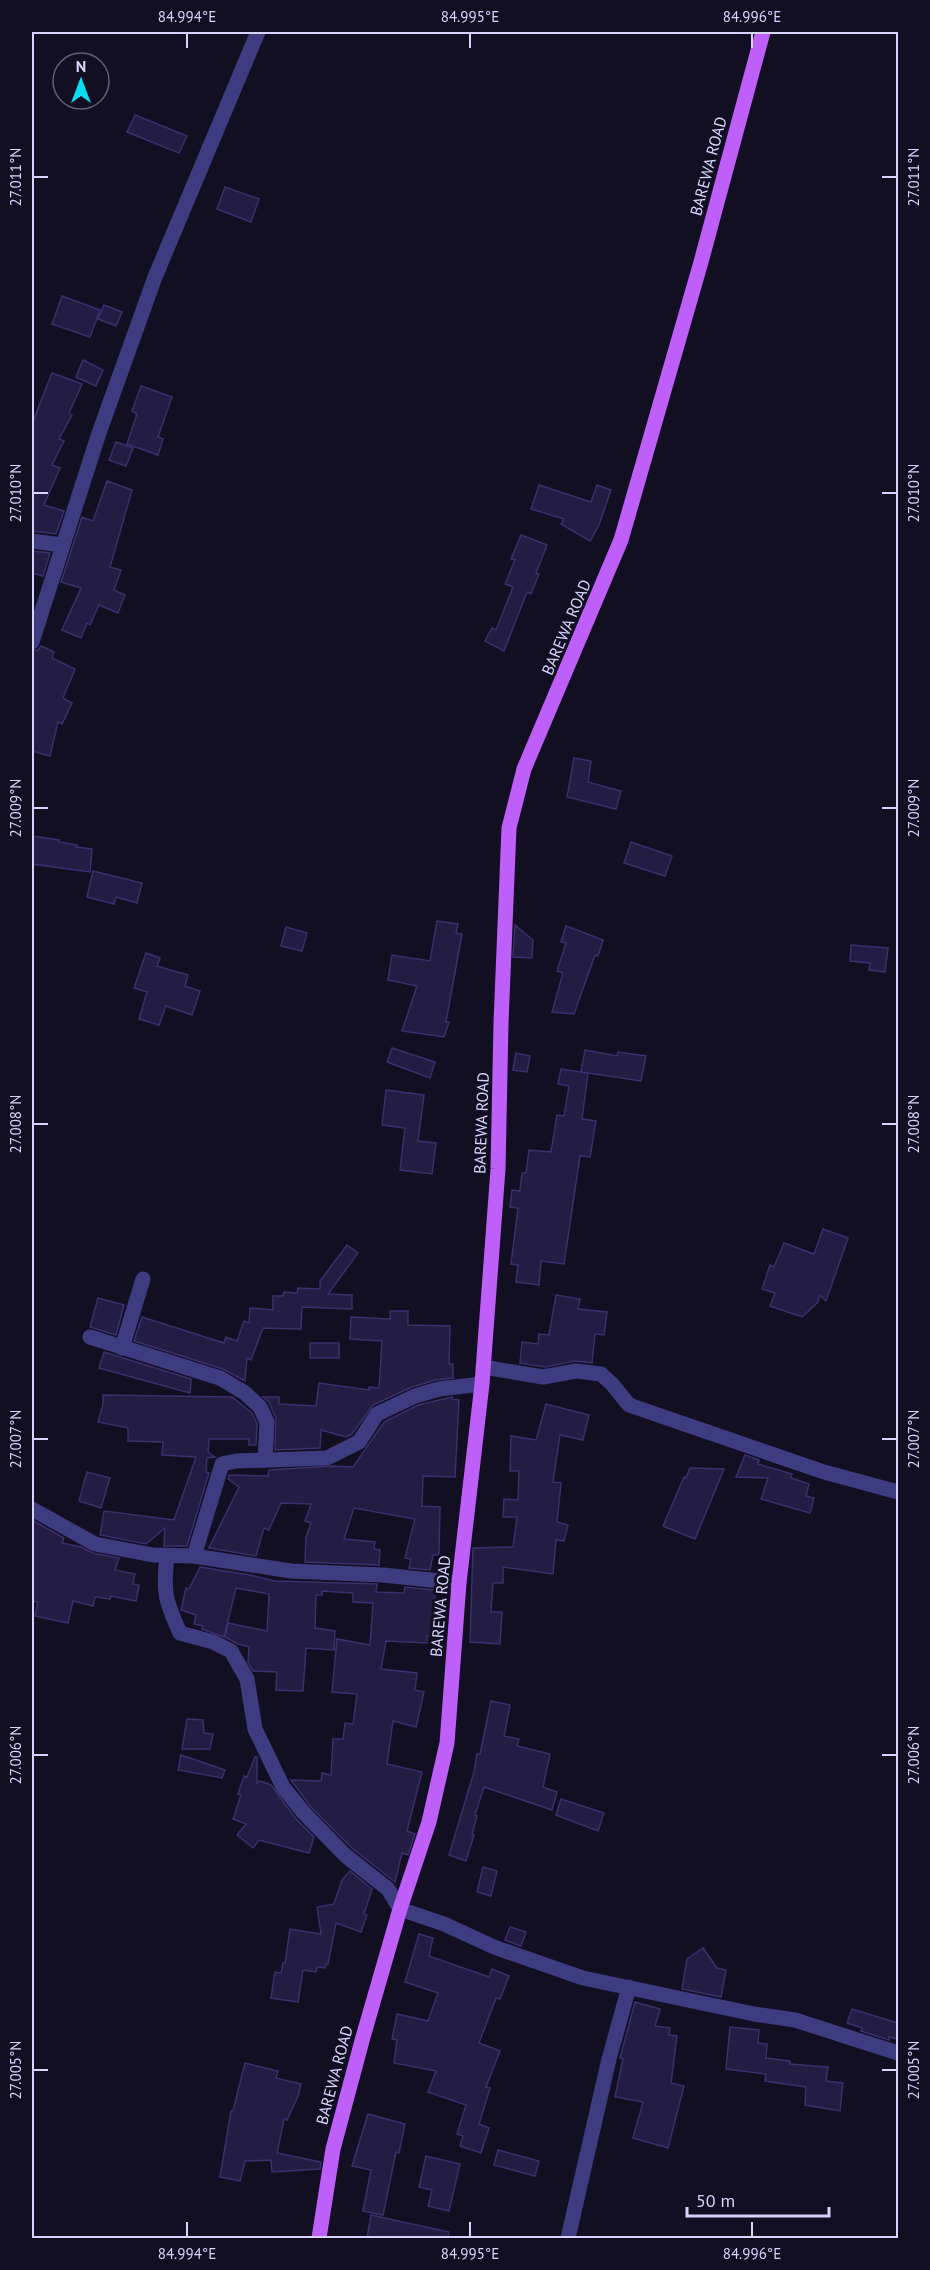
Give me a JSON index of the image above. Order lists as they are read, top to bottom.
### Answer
{
  "streets": {
    "main road": ["BAREWA ROAD"]
  },
  "scale_bar": "50 m",
  "north": "top",
  "coordinates": [
    "84.994°E",
    "84.995°E",
    "84.996°E",
    "27.011°N",
    "27.010°N",
    "27.009°N",
    "27.008°N",
    "27.007°N",
    "27.006°N",
    "27.005°N"
  ]
}
